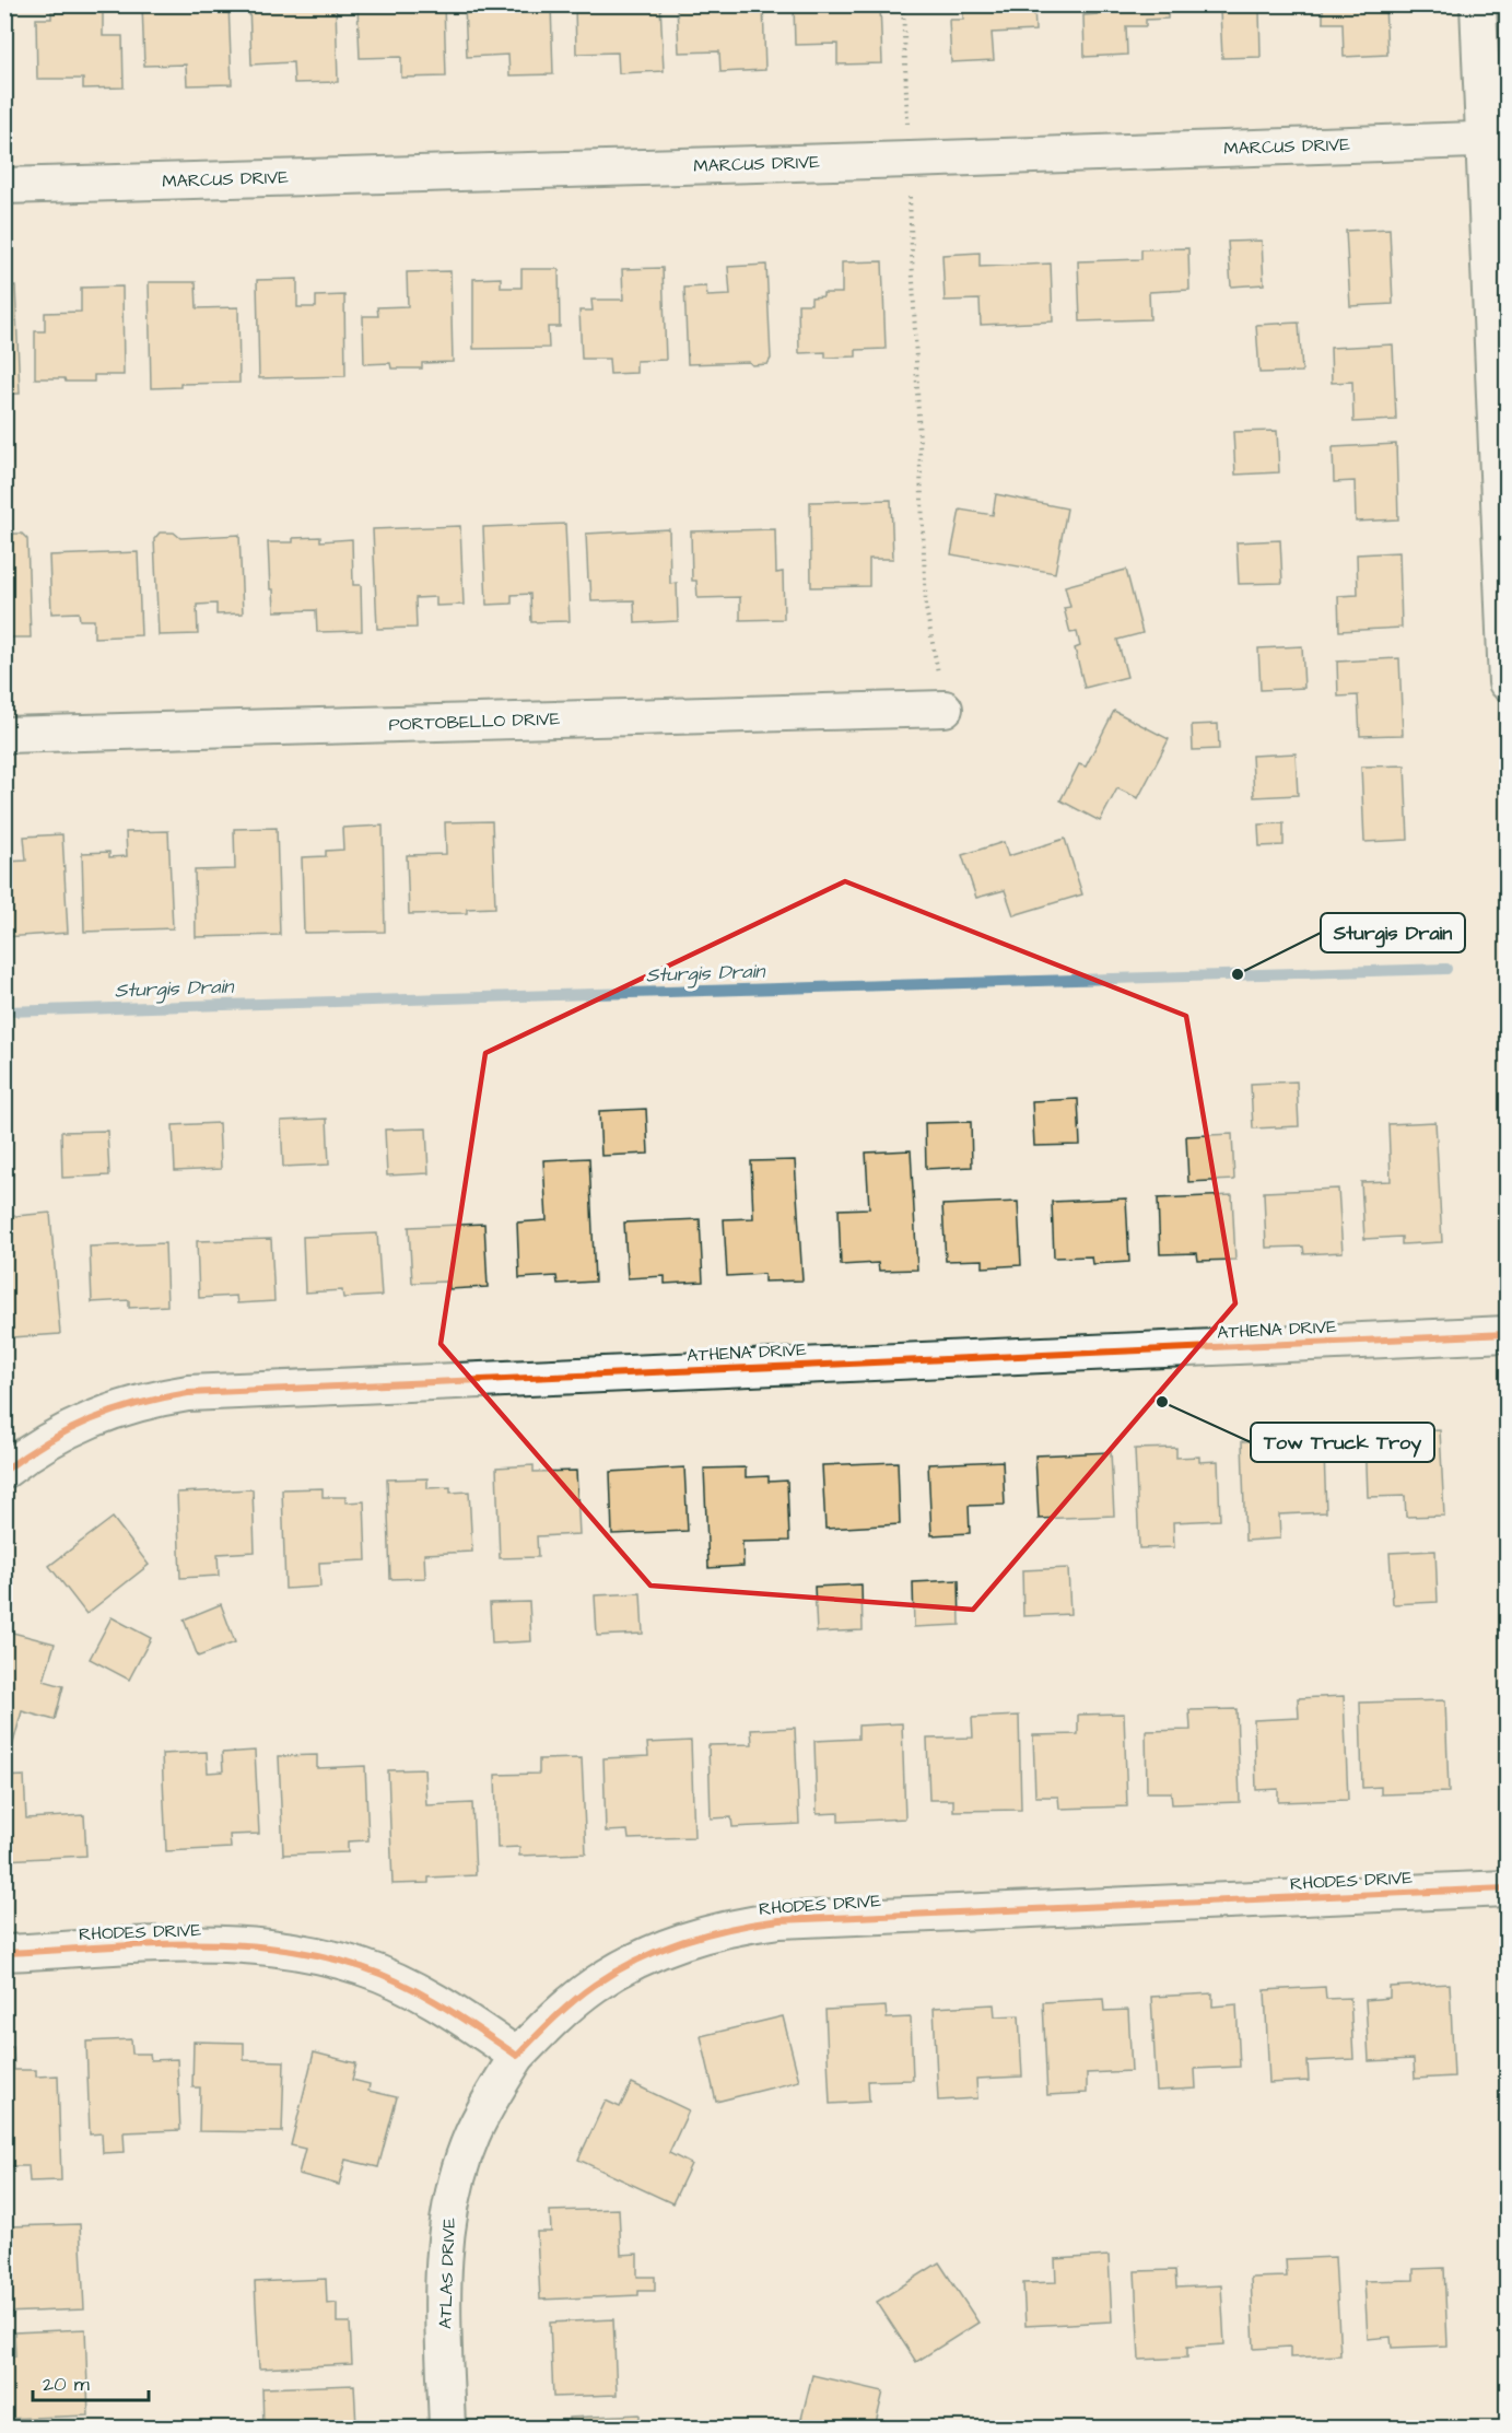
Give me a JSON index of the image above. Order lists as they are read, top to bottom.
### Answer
{
  "streets": {
    "street": [
      "MARCUS DRIVE",
      "PORTOBELLO DRIVE",
      "ATHENA DRIVE",
      "RHODES DRIVE",
      "ATLAS DRIVE"
    ]
  },
  "crossings": [
    ["RHODES DRIVE", "ATLAS DRIVE"]
  ],
  "water": ["Sturgis Drain"],
  "places": ["Sturgis Drain", "Tow Truck Troy"],
  "scale_bar": "20 m"
}
